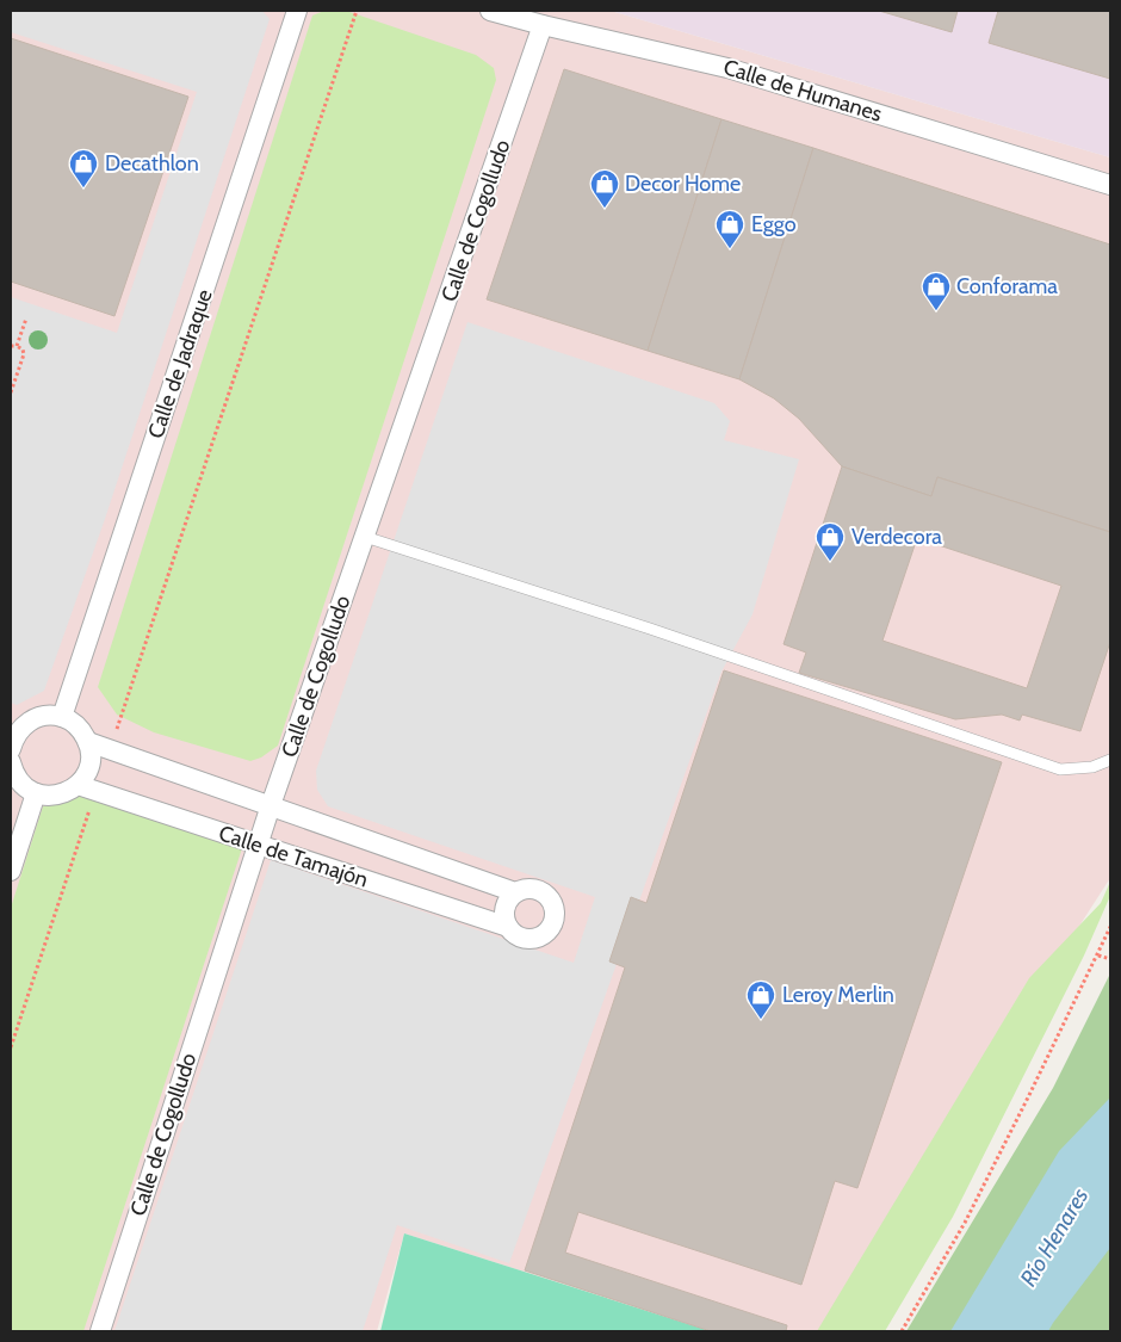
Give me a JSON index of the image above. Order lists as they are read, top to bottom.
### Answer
{
  "streets": {
    "street": [
      "Calle de Humanes",
      "Calle de Cogolludo",
      "Calle de Jadraque",
      "Calle de Tamajón"
    ]
  },
  "crossings": [
    ["Calle de Humanes", "Calle de Cogolludo"],
    ["Calle de Cogolludo", "Calle de Tamajón"]
  ],
  "water": ["Río Henares"],
  "places": {
    "shop": [
      "Decathlon",
      "Decor Home",
      "Eggo",
      "Conforama",
      "Verdecora",
      "Leroy Merlin"
    ]
  }
}
